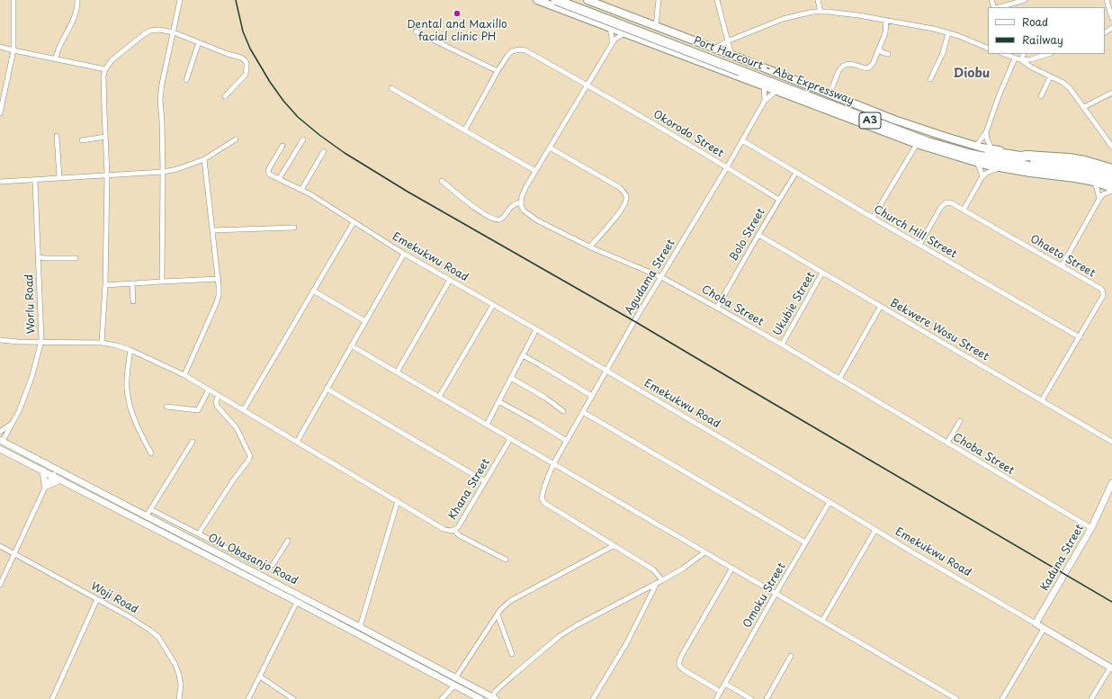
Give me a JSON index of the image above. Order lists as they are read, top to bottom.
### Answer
{
  "streets": {
    "highway": ["Port Harcourt - Aba Expressway", "A3"],
    "main road": ["Emekukwu Road", "Kaduna Street", "Olu Obasanjo Road"],
    "street": [
      "Okorodo Street",
      "Church Hill Street",
      "Bolo Street",
      "Ohaeto Street",
      "Agudama Street",
      "Worlu Road",
      "Ukubie Street",
      "Choba Street",
      "Bekwere Wosu Street",
      "Khana Street",
      "Omoku Street",
      "Woji Road"
    ]
  },
  "crossings": [
    ["Okorodo Street", "Bolo Street"],
    ["Okorodo Street", "Agudama Street"],
    ["Church Hill Street", "Bolo Street"],
    ["Church Hill Street", "Ohaeto Street"],
    ["Church Hill Street", "Agudama Street"],
    ["Bolo Street", "Choba Street"],
    ["Bolo Street", "Bekwere Wosu Street"],
    ["Ohaeto Street", "Bekwere Wosu Street"],
    ["Emekukwu Road", "Agudama Street"],
    ["Emekukwu Road", "Kaduna Street"],
    ["Emekukwu Road", "Omoku Street"],
    ["Agudama Street", "Choba Street"],
    ["Worlu Road", "Khana Street"],
    ["Worlu Road", "Olu Obasanjo Road"],
    ["Ukubie Street", "Choba Street"],
    ["Ukubie Street", "Bekwere Wosu Street"],
    ["Choba Street", "Kaduna Street"]
  ],
  "districts": ["Diobu"],
  "places": ["Dental and Maxillo facial clinic PH"],
  "legend": ["Road", "Railway"]
}
